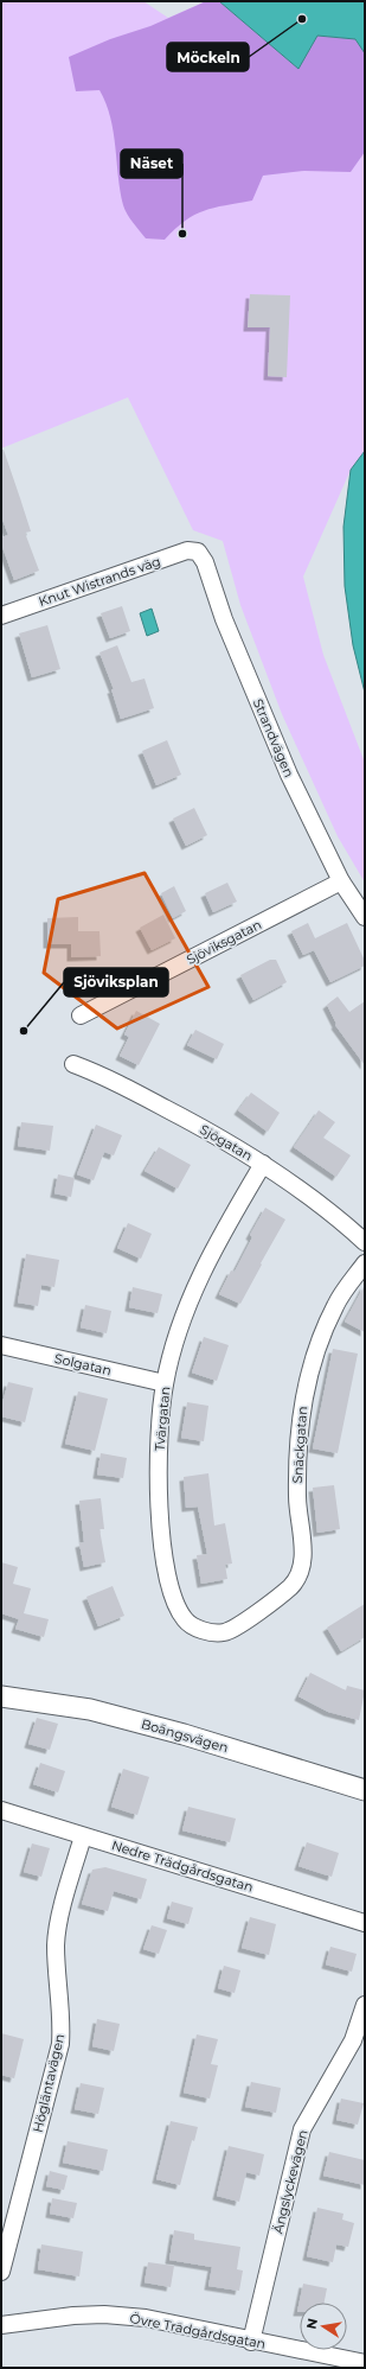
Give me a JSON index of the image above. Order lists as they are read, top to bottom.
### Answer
{
  "streets": {
    "street": [
      "Knut Wistrands väg",
      "Strandvägen",
      "Sjöviksgatan",
      "Sjögatan",
      "Solgatan",
      "Tvärgatan",
      "Snäckgatan",
      "Boängsvägen",
      "Nedre Trädgårdsgatan",
      "Högläntavägen",
      "Ängslyckevägen",
      "Övre Trädgårdsgatan"
    ]
  },
  "crossings": [
    ["Knut Wistrands väg", "Strandvägen"],
    ["Strandvägen", "Sjöviksgatan"],
    ["Sjögatan", "Tvärgatan"],
    ["Solgatan", "Tvärgatan"],
    ["Tvärgatan", "Snäckgatan"],
    ["Nedre Trädgårdsgatan", "Högläntavägen"],
    ["Ängslyckevägen", "Övre Trädgårdsgatan"]
  ],
  "places": ["Möckeln", "Näset", "Sjöviksplan"],
  "north": "left"
}
